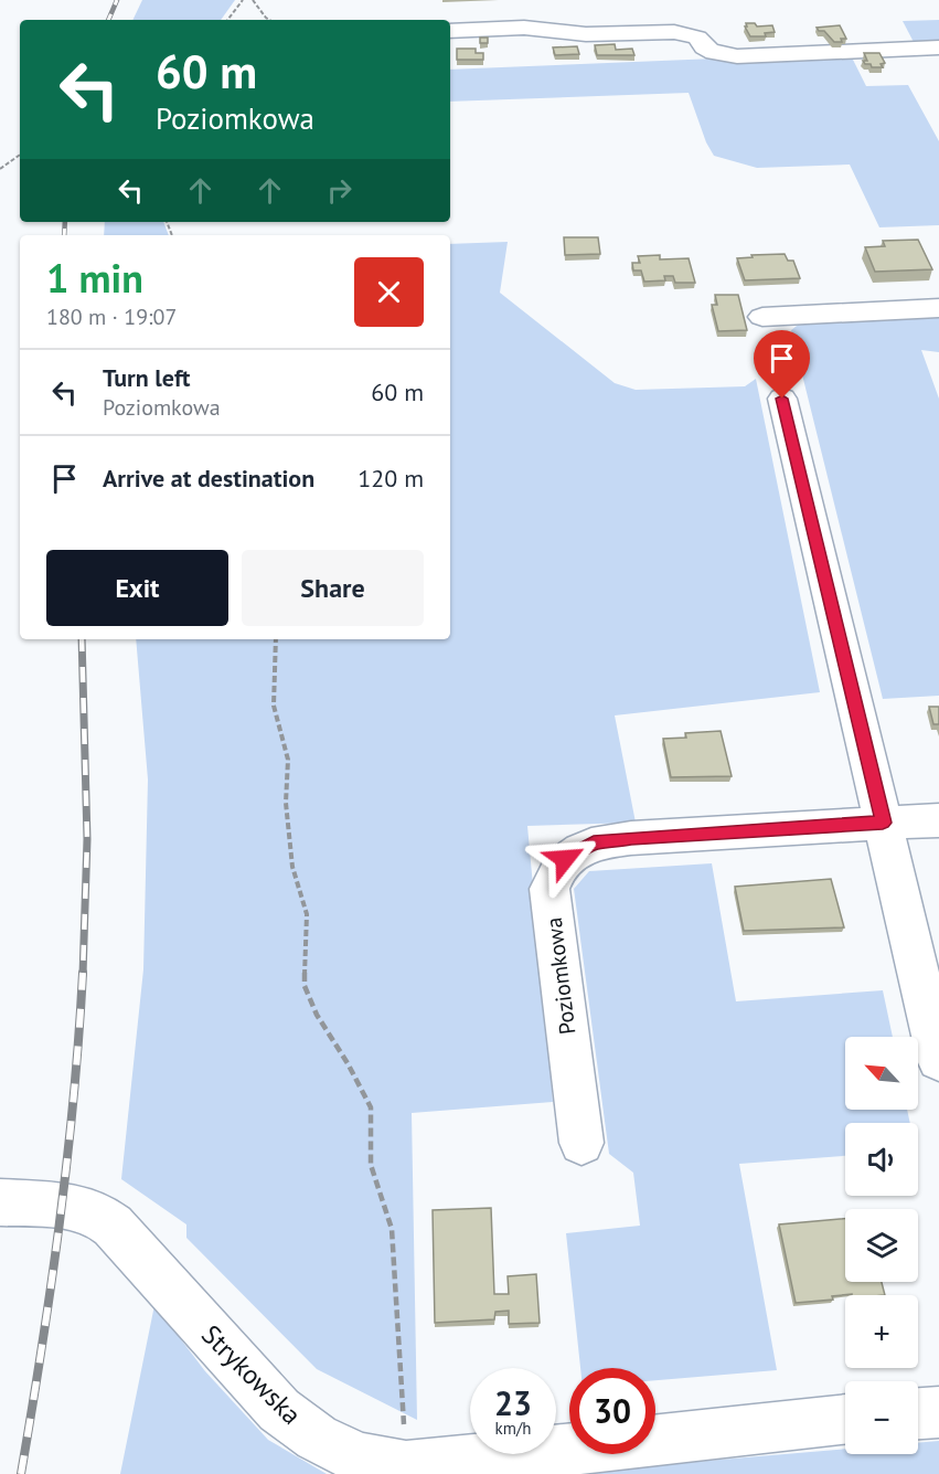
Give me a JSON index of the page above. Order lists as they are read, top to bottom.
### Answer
{
  "streets": {
    "street": ["Poziomkowa", "Strykowska"]
  },
  "north": "top left",
  "page": {
    "turn": ["60 m", "Poziomkowa"],
    "heading": ["1 min", "180 m · 19:07"],
    "list": [
      {
        "name": "Turn left",
        "note": "Poziomkowa",
        "value": "60 m"
      },
      {
        "name": "Arrive at destination",
        "value": "120 m"
      }
    ],
    "buttons": ["Exit", "Share"],
    "map_buttons": ["+", "−"],
    "speed": "23 km/h",
    "limit": "30"
  }
}
